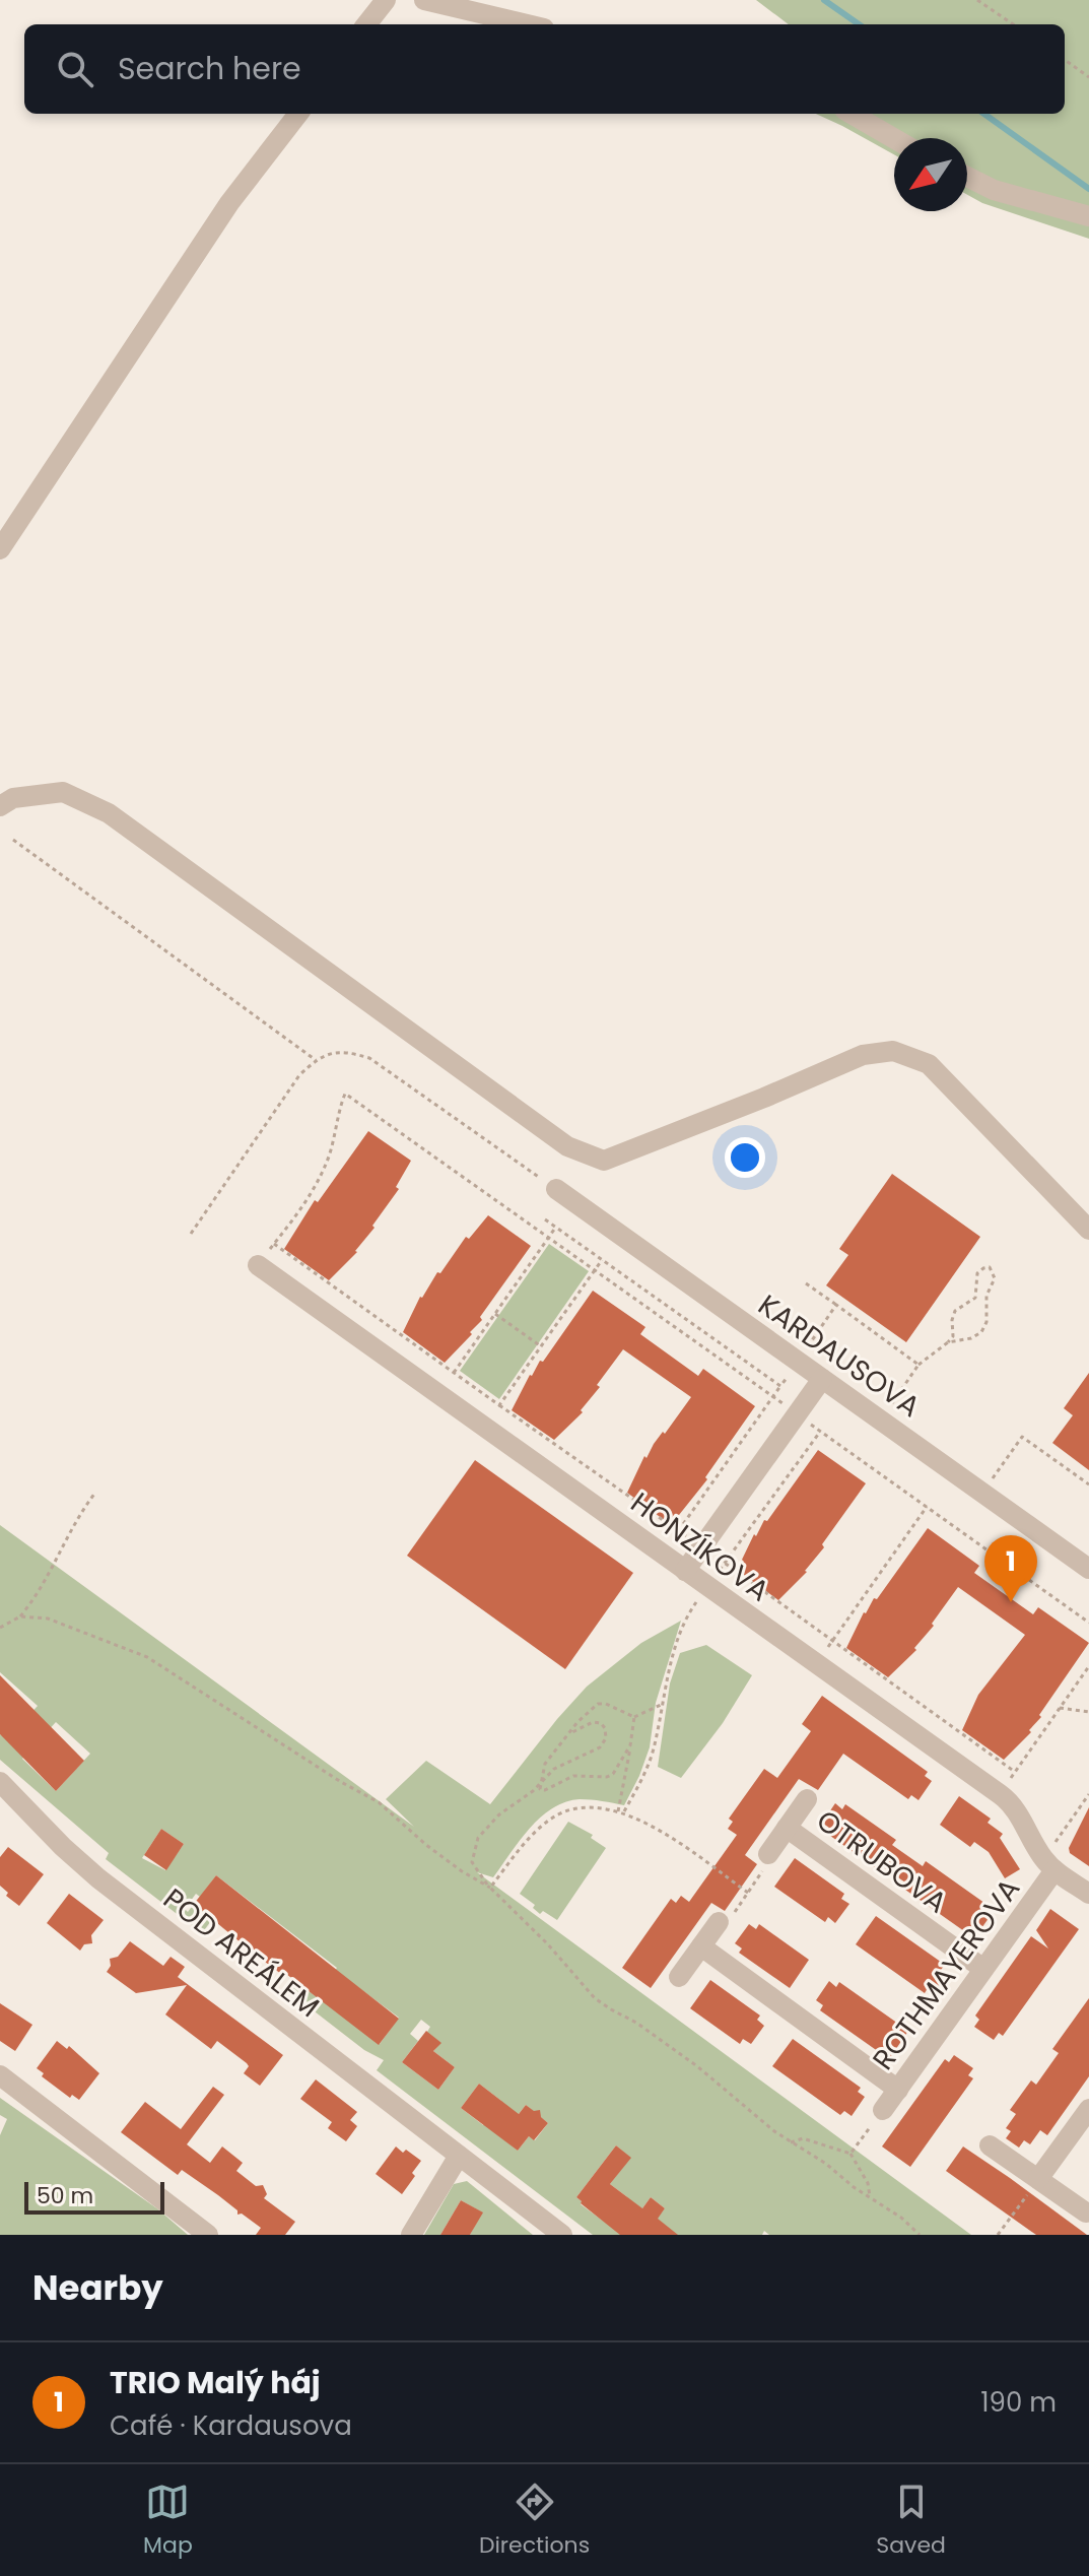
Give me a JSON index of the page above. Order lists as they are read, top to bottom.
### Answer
{
  "streets": {
    "street": [
      "KARDAUSOVA",
      "HONZÍKOVA",
      "OTRUBOVA",
      "POD AREÁLEM",
      "ROTHMAYEROVA"
    ]
  },
  "crossings": [
    ["HONZÍKOVA", "ROTHMAYEROVA"],
    ["OTRUBOVA", "ROTHMAYEROVA"]
  ],
  "scale_bar": "50 m",
  "north": "bottom left",
  "page": {
    "search": "Search here",
    "pins": "1",
    "scale": "50 m",
    "heading": "Nearby",
    "list": [
      {
        "mark": "1",
        "name": "TRIO Malý háj",
        "note": "Café · Kardausova",
        "value": "190 m"
      }
    ],
    "nav": ["Map", "Directions", "Saved"]
  }
}
